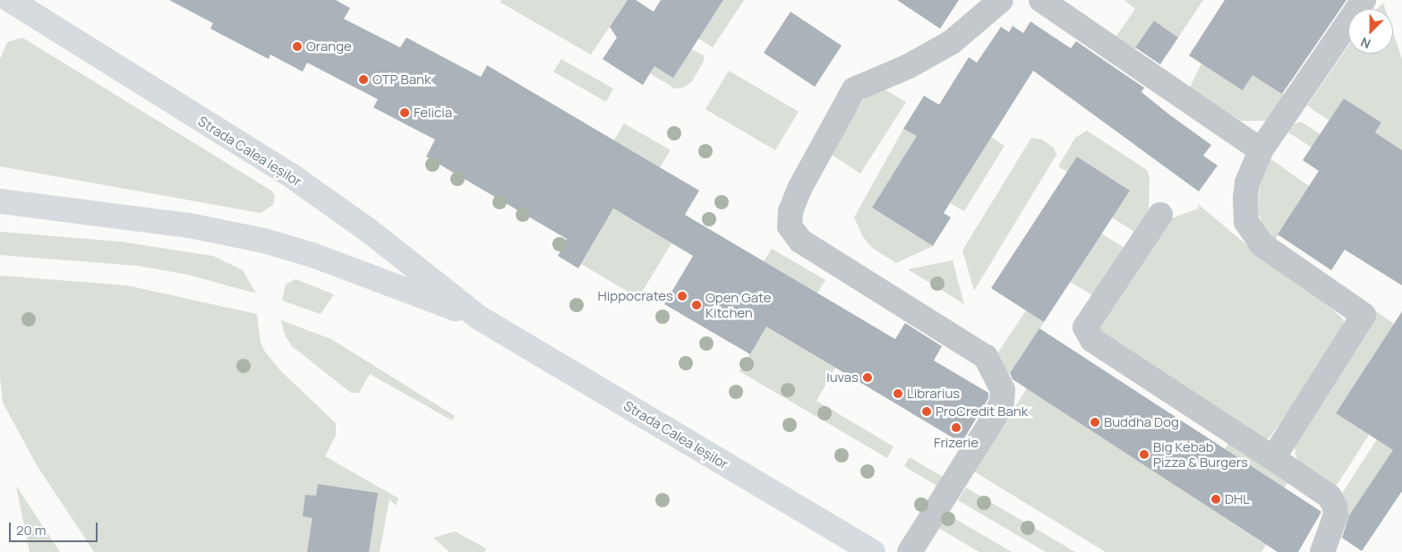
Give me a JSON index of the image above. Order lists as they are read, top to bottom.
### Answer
{
  "streets": {
    "main road": ["Strada Calea Ieșilor"]
  },
  "places": [
    "Orange",
    "OTP Bank",
    "Felicia",
    "Hippocrates",
    "Open Gate Kitchen",
    "Iuvas",
    "Librarius",
    "ProCredit Bank",
    "Buddha Dog",
    "Frizerie",
    "Big Kebab Pizza & Burgers",
    "DHL"
  ],
  "scale_bar": "20 m",
  "north": "bottom left"
}
